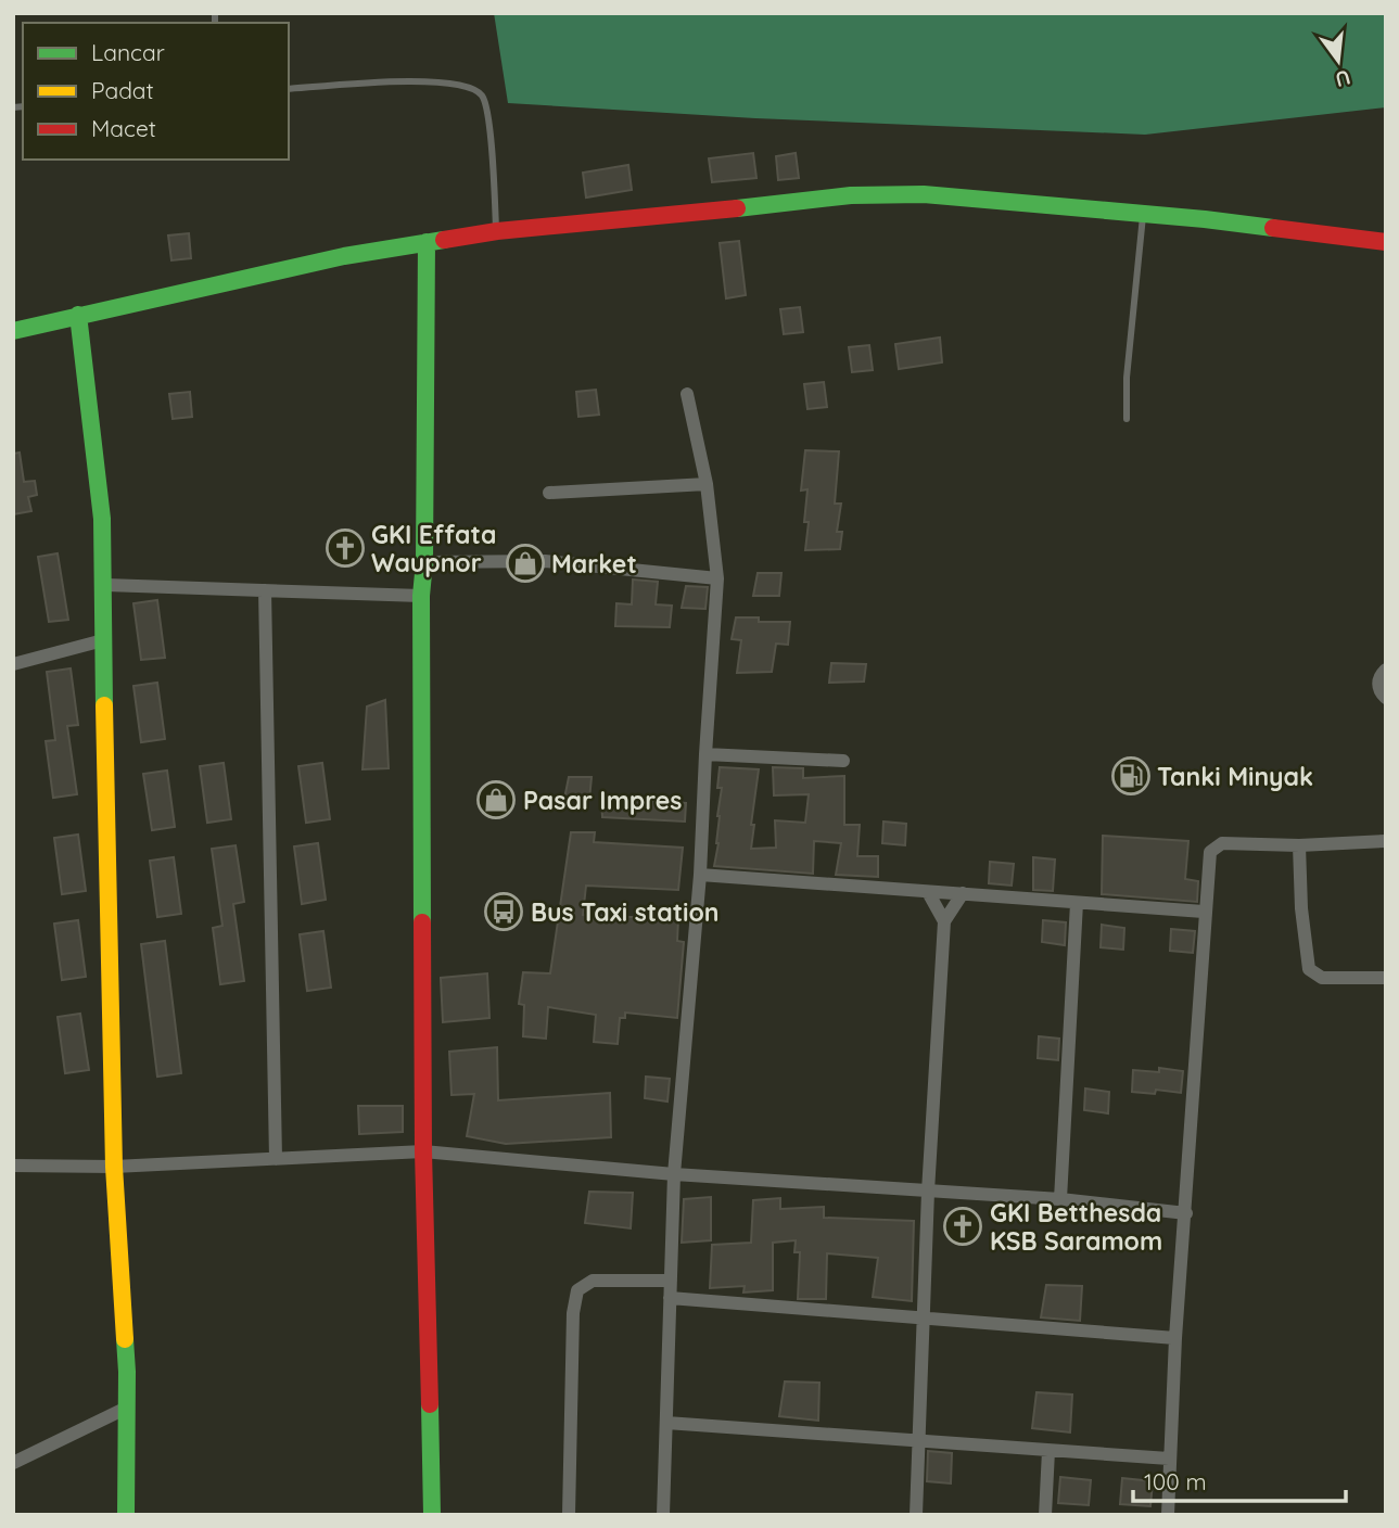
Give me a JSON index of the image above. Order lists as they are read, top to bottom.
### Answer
{
  "places": {
    "church": ["GKI Effata Waupnor", "GKI Betthesda KSB Saramom"],
    "shop": ["Market", "Pasar Impres"],
    "fuel station": ["Tanki Minyak"],
    "bus stop": ["Bus Taxi station"]
  },
  "legend": ["Lancar", "Padat", "Macet"],
  "scale_bar": "100 m",
  "north": "bottom"
}
